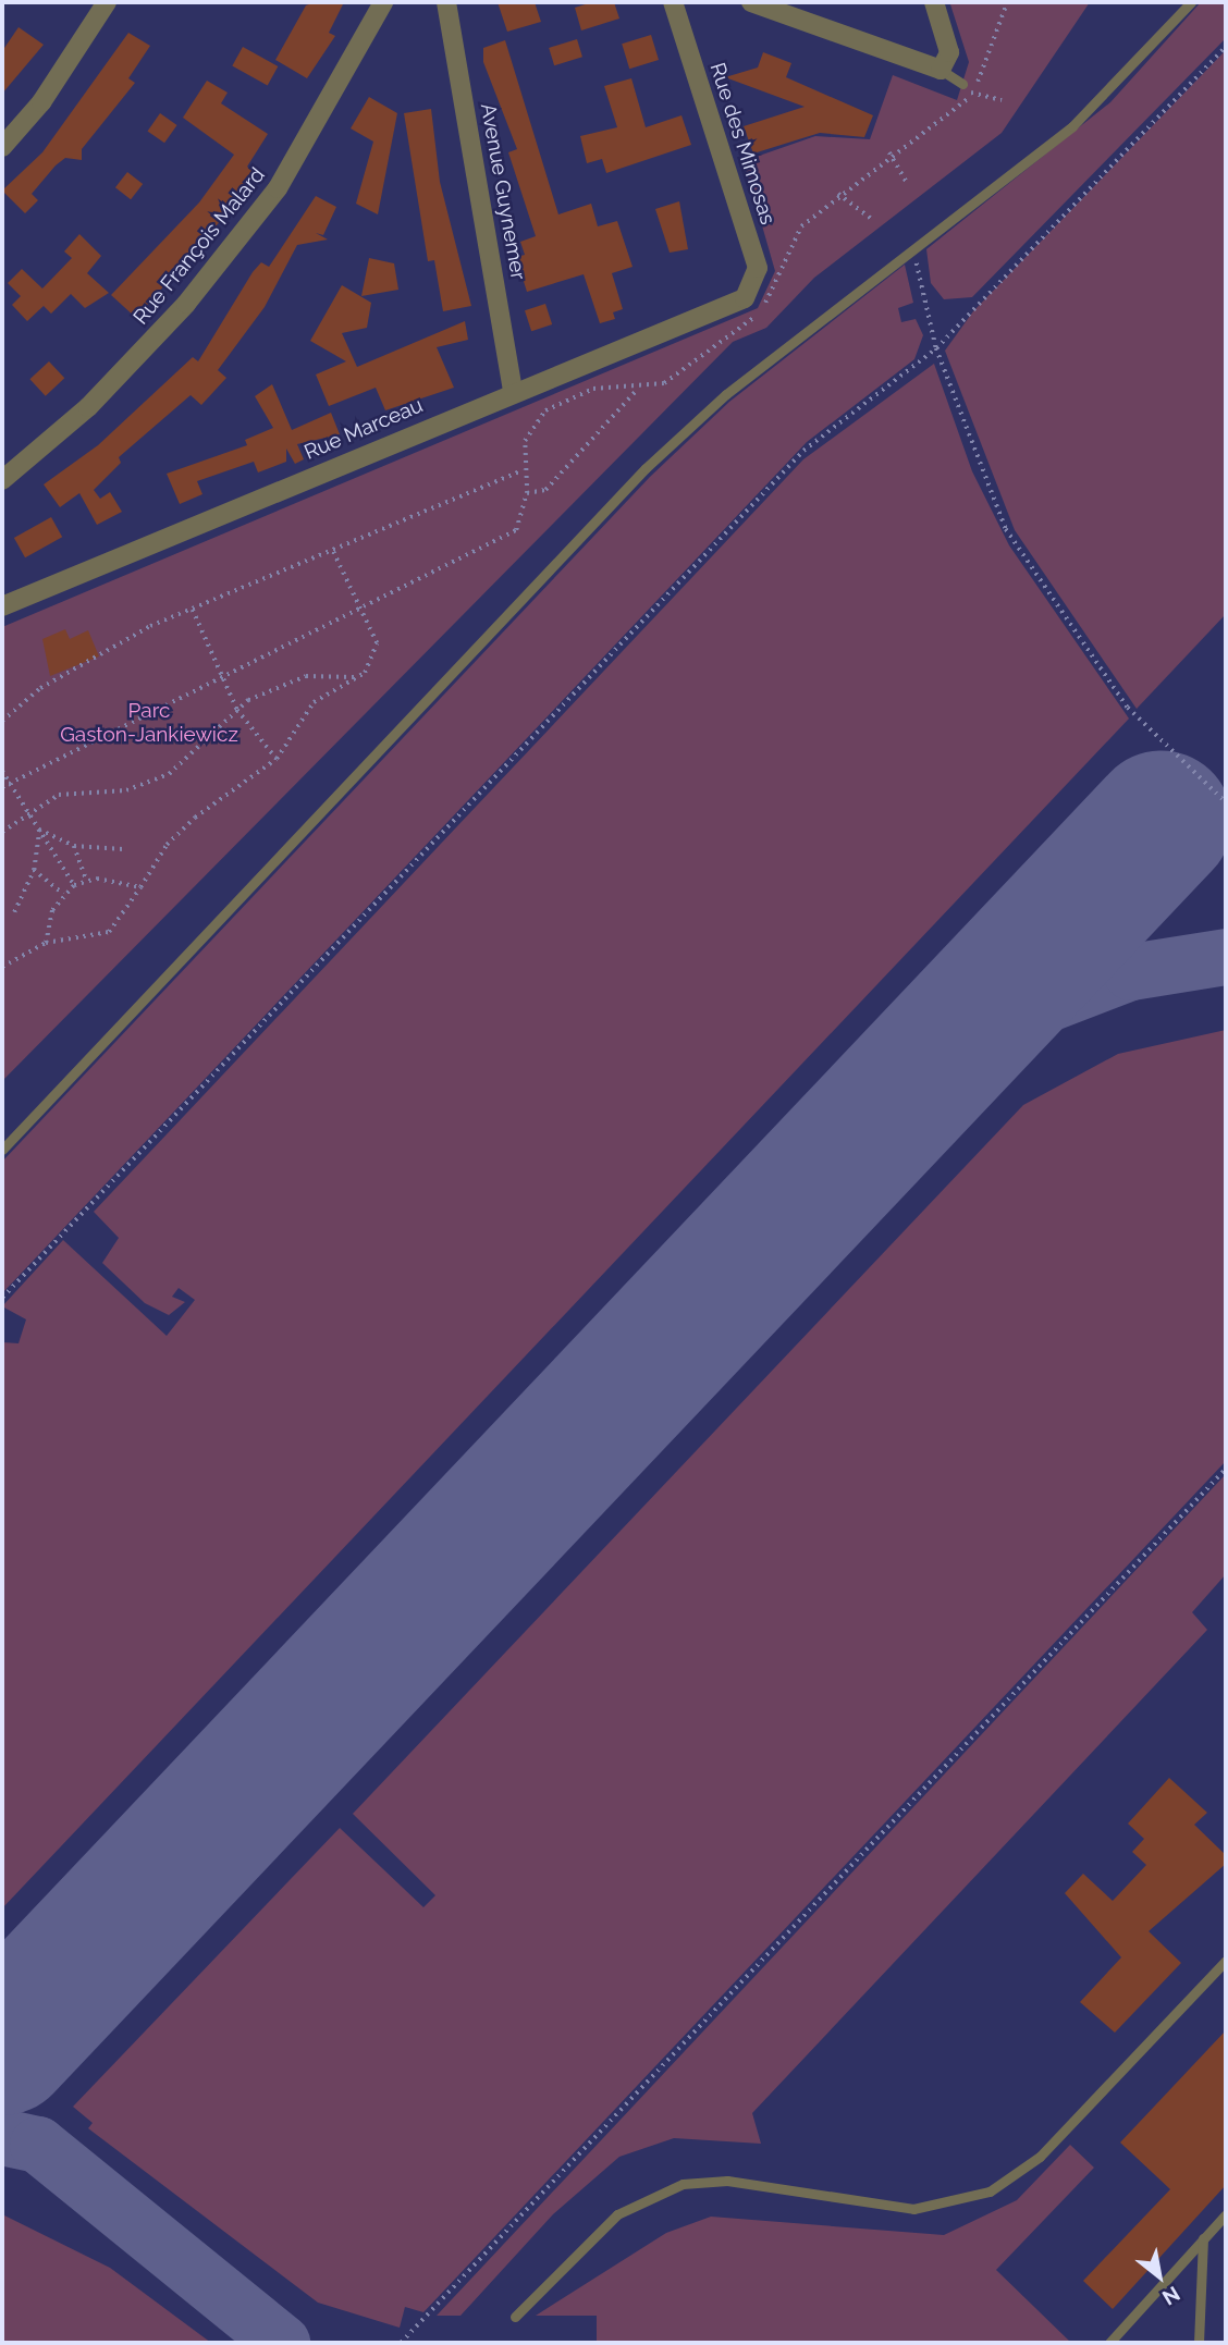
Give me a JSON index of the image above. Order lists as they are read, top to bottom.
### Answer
{
  "streets": {
    "street": [
      "Rue des Mimosas",
      "Avenue Guynemer",
      "Rue François Malard",
      "Rue Marceau"
    ]
  },
  "crossings": [
    ["Rue des Mimosas", "Rue Marceau"],
    ["Avenue Guynemer", "Rue Marceau"]
  ],
  "parks": ["Parc Gaston-Jankiewicz"],
  "north": "bottom right"
}
